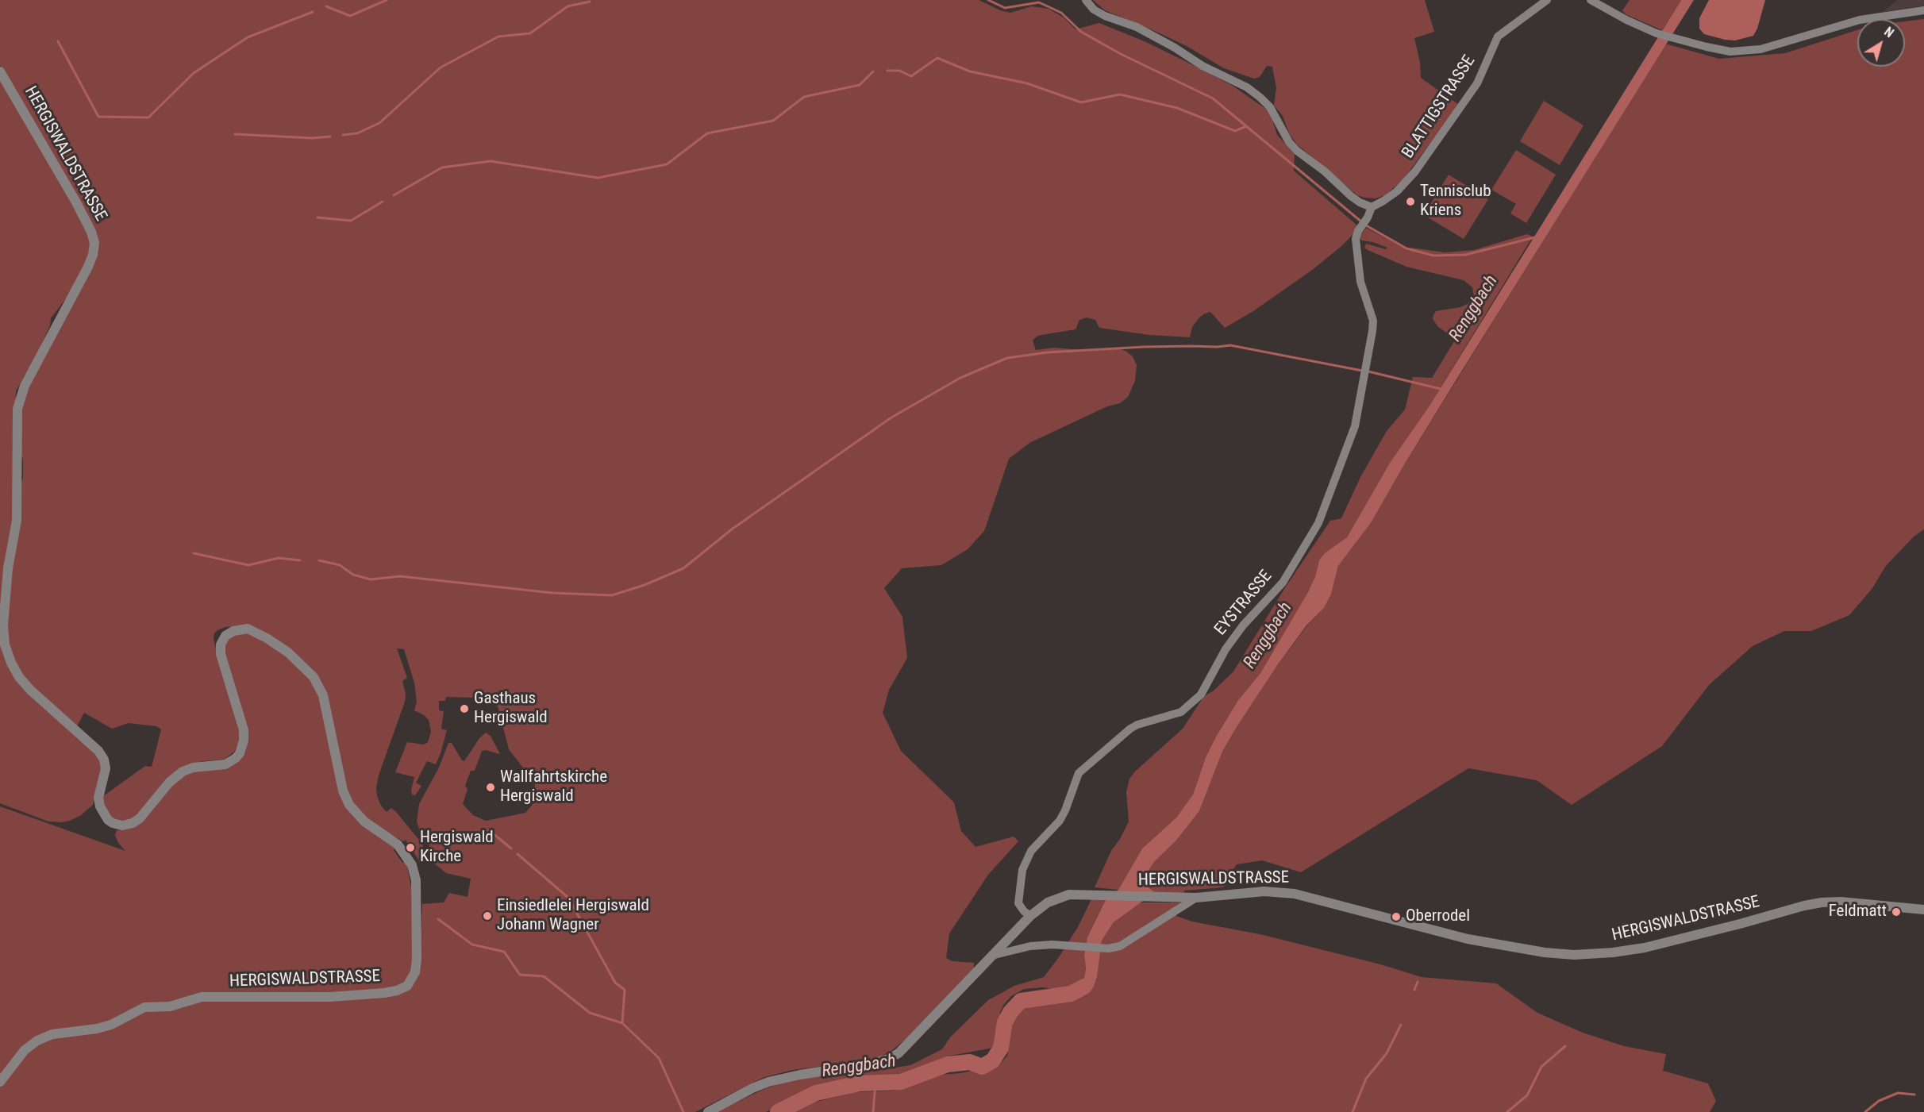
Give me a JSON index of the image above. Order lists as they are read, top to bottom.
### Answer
{
  "streets": {
    "street": ["BLATTIGSTRASSE", "HERGISWALDSTRASSE", "EYSTRASSE"]
  },
  "crossings": [
    ["BLATTIGSTRASSE", "EYSTRASSE"],
    ["HERGISWALDSTRASSE", "EYSTRASSE"]
  ],
  "water": ["Renggbach"],
  "places": [
    "Tennisclub Kriens",
    "Gasthaus Hergiswald",
    "Wallfahrtskirche Hergiswald",
    "Hergiswald Kirche",
    "Feldmatt",
    "Einsiedlelei Hergiswald Johann Wagner",
    "Oberrodel"
  ],
  "north": "top right"
}
